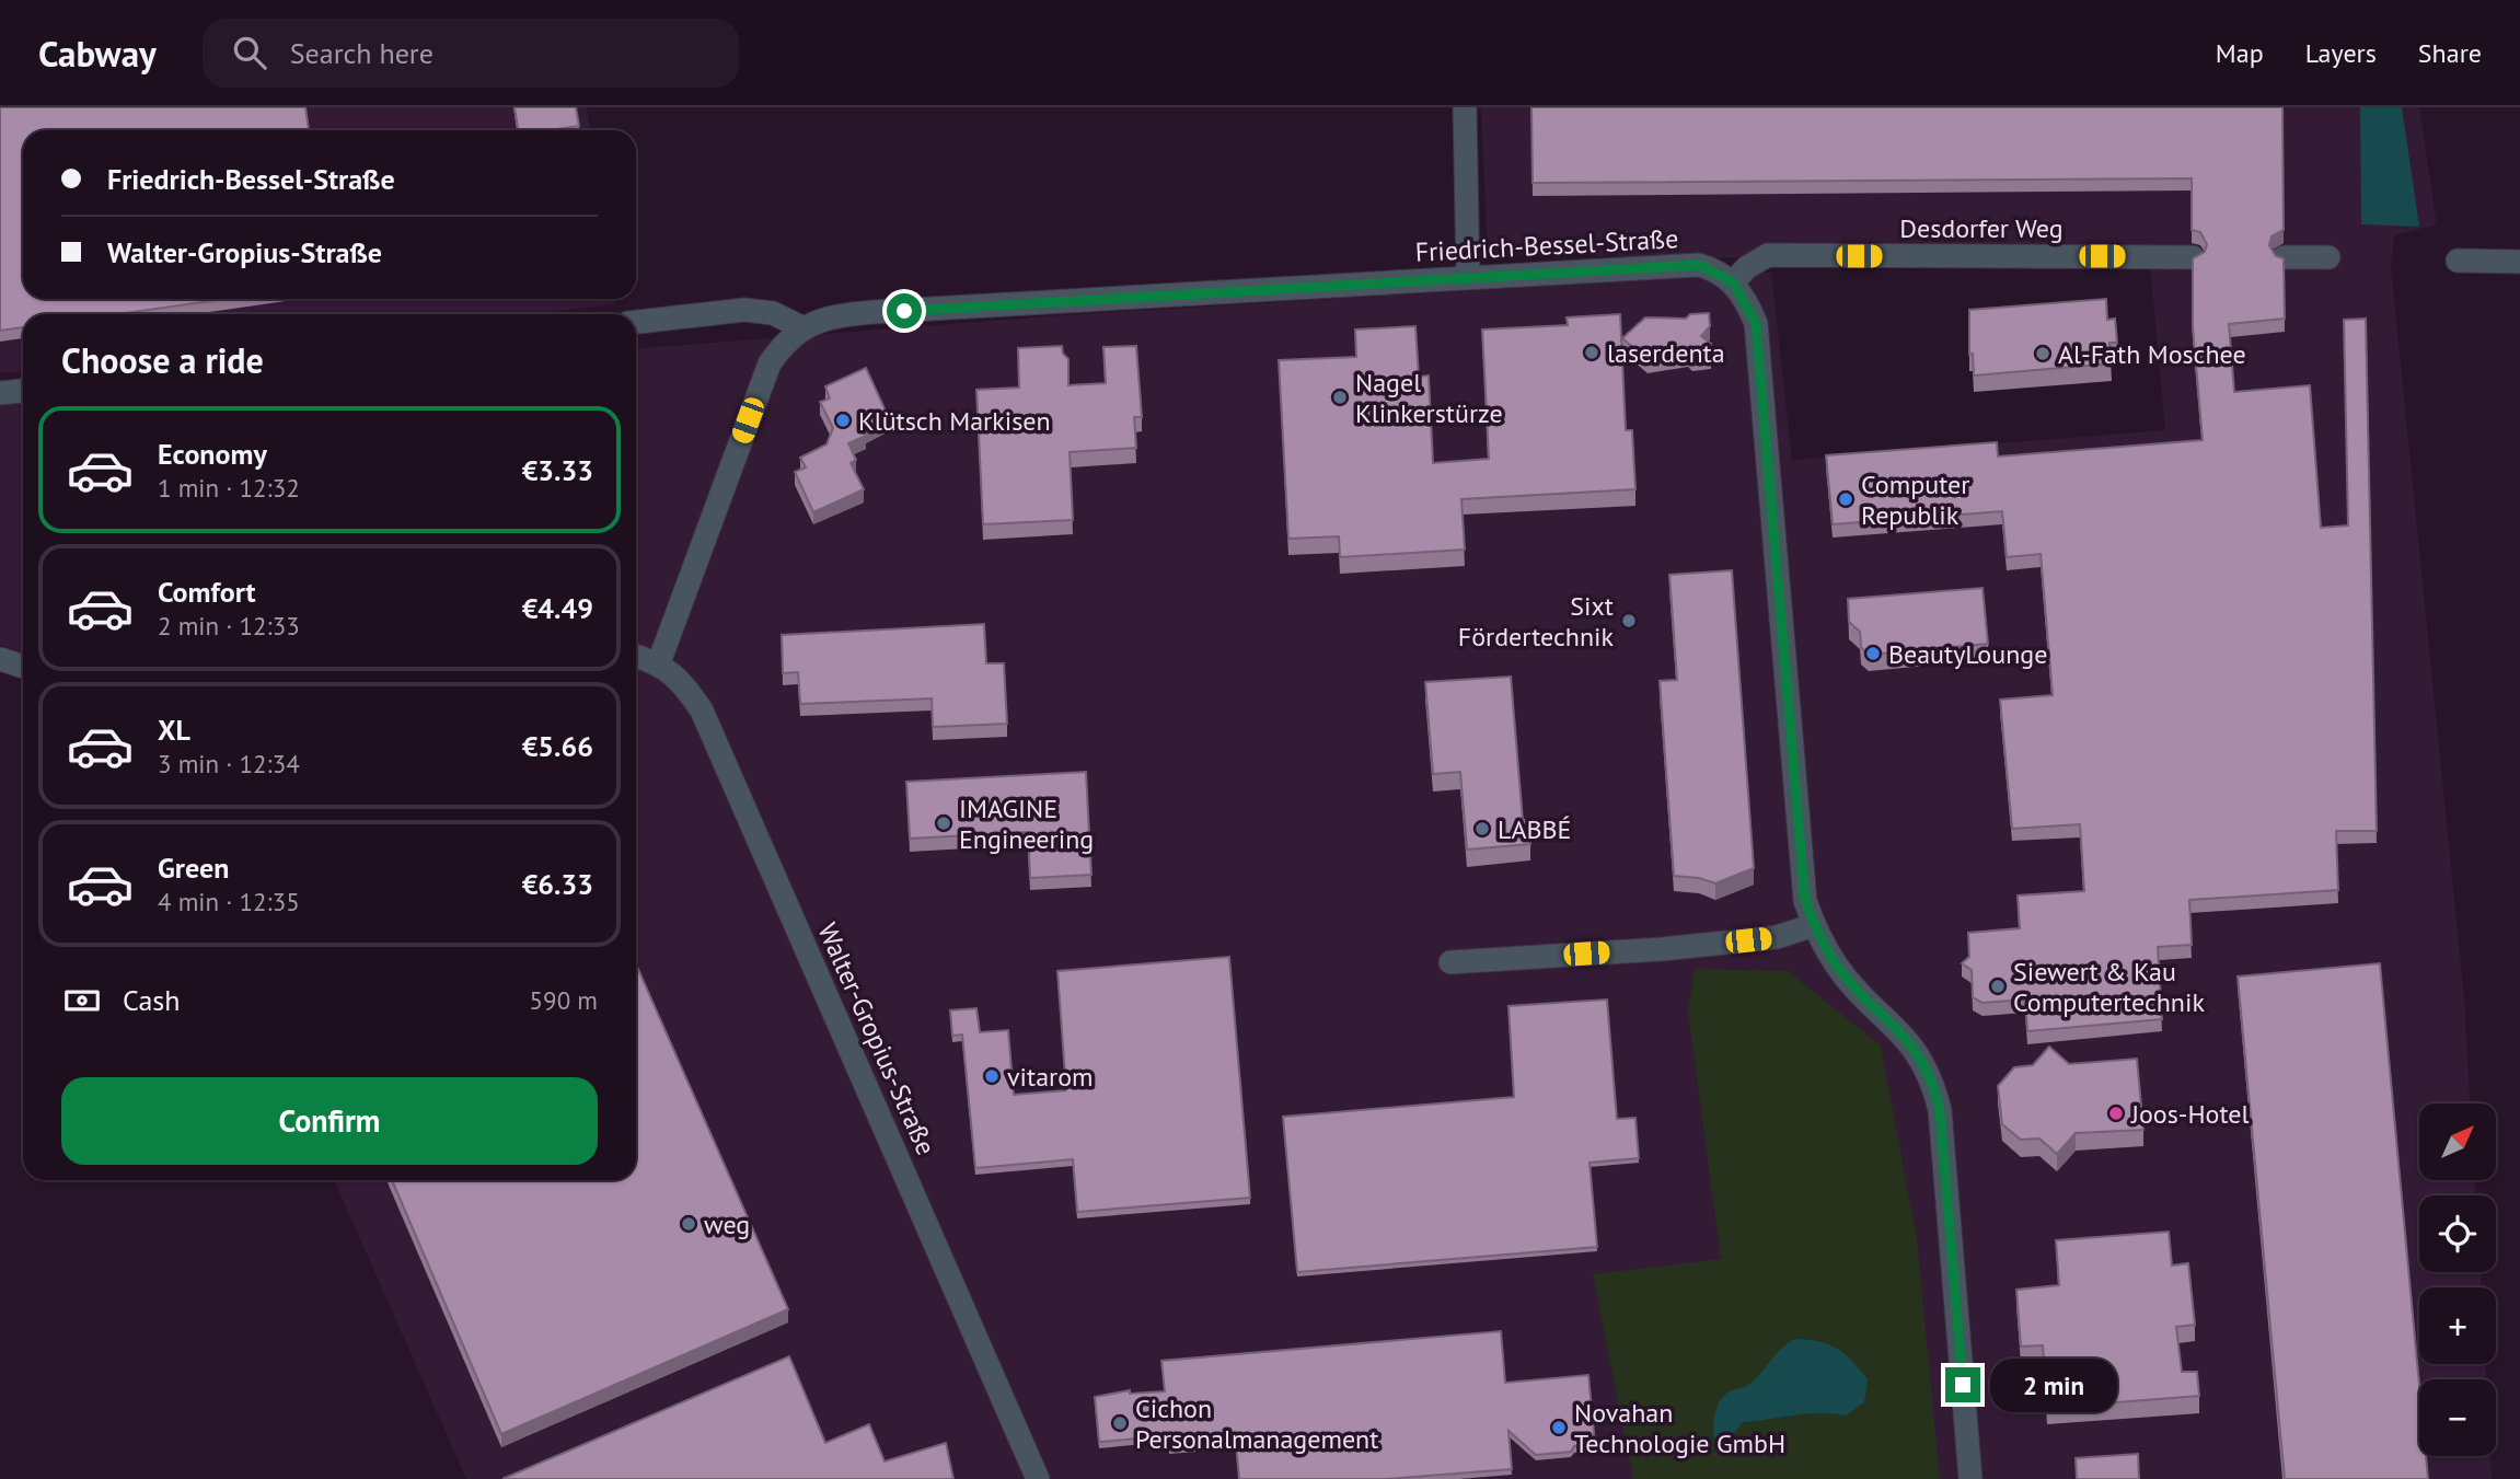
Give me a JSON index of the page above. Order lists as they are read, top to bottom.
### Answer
{
  "streets": {
    "street": ["Desdorfer Weg", "Friedrich-Bessel-Straße", "Walter-Gropius-Straße"]
  },
  "crossings": [
    ["Desdorfer Weg", "Friedrich-Bessel-Straße"],
    ["Friedrich-Bessel-Straße", "Walter-Gropius-Straße"]
  ],
  "places": [
    "laserdenta",
    "Al-Fath Moschee",
    "Nagel Klinkerstürze",
    "Klütsch Markisen",
    "Computer Republik",
    "Sixt Fördertechnik",
    "BeautyLounge",
    "IMAGINE Engineering",
    "LABBÉ",
    "Siewert & Kau Computertechnik",
    "vitarom",
    "Joos-Hotel",
    "weg",
    "Cichon Personalmanagement",
    "Novahan Technologie GmbH"
  ],
  "north": "top right",
  "page": {
    "header": "Cabway",
    "search": "Search here",
    "nav": ["Map", "Layers", "Share"],
    "banner": ["Friedrich-Bessel-Straße", "Walter-Gropius-Straße"],
    "heading": "Choose a ride",
    "list": [
      {
        "name": "Economy",
        "note": "1 min · 12:32",
        "value": "€3.33"
      },
      {
        "name": "Comfort",
        "note": "2 min · 12:33",
        "value": "€4.49"
      },
      {
        "name": "XL",
        "note": "3 min · 12:34",
        "value": "€5.66"
      },
      {
        "name": "Green",
        "note": "4 min · 12:35",
        "value": "€6.33"
      }
    ],
    "pay": ["Cash", "590 m"],
    "buttons": "Confirm",
    "map_buttons": ["+", "−"],
    "bubble": "2 min"
  }
}
